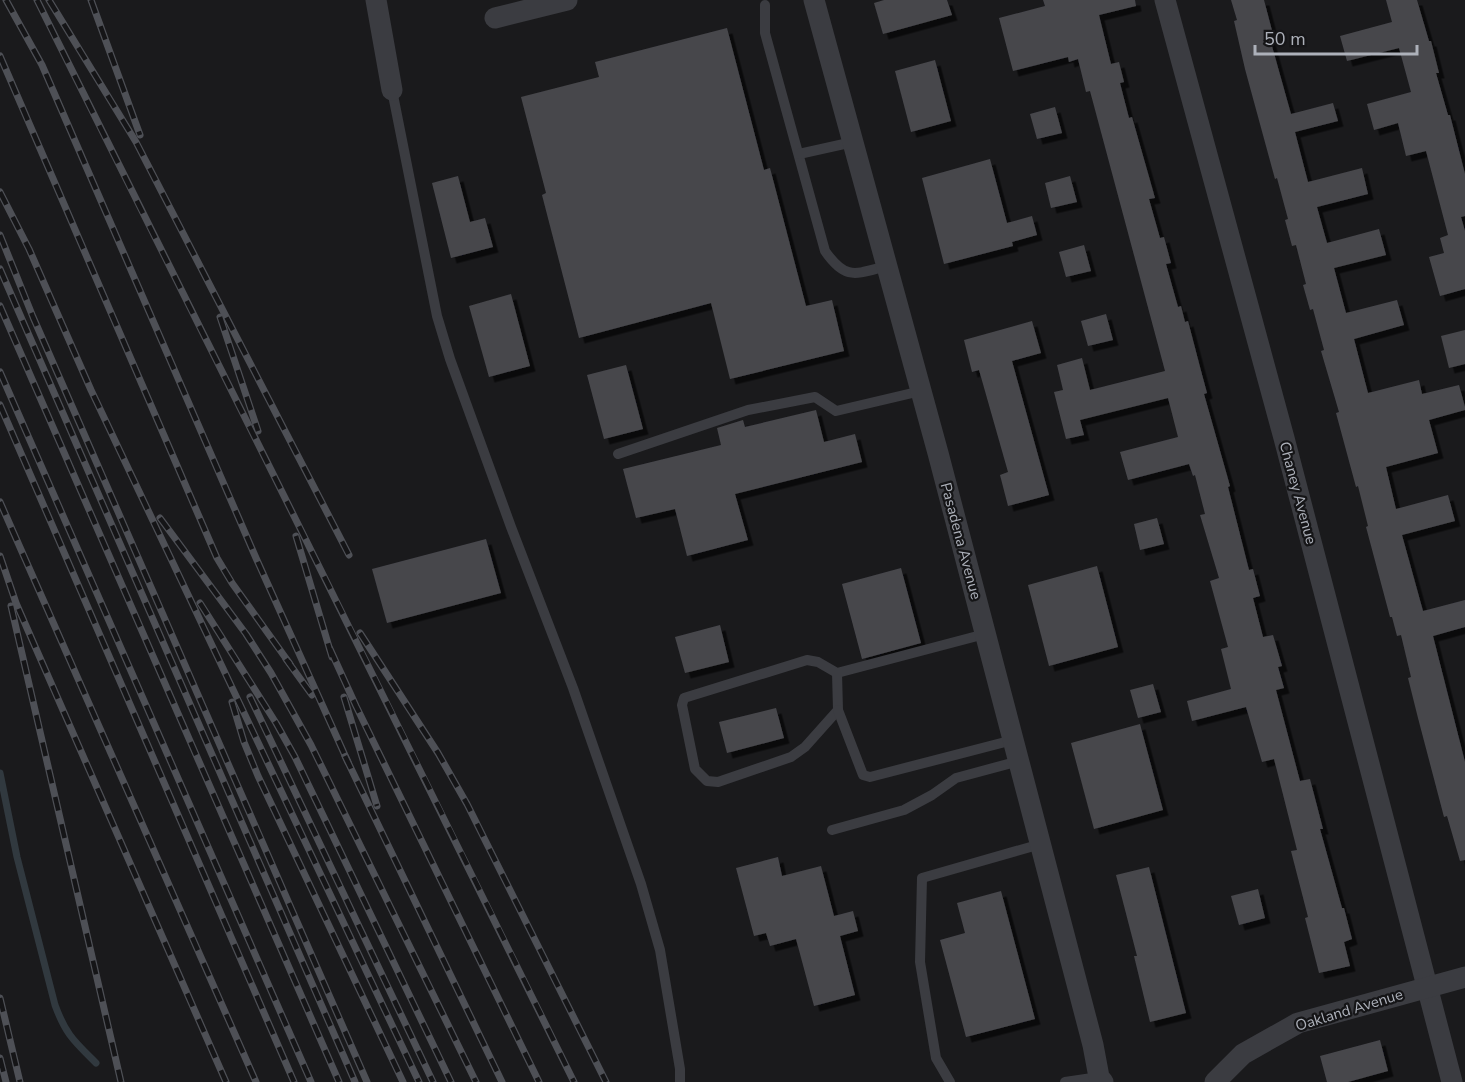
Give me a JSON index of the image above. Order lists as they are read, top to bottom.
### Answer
{
  "streets": {
    "street": ["Chaney Avenue", "Pasadena Avenue", "Oakland Avenue"]
  },
  "crossings": [
    ["Chaney Avenue", "Oakland Avenue"]
  ],
  "scale_bar": "50 m"
}
